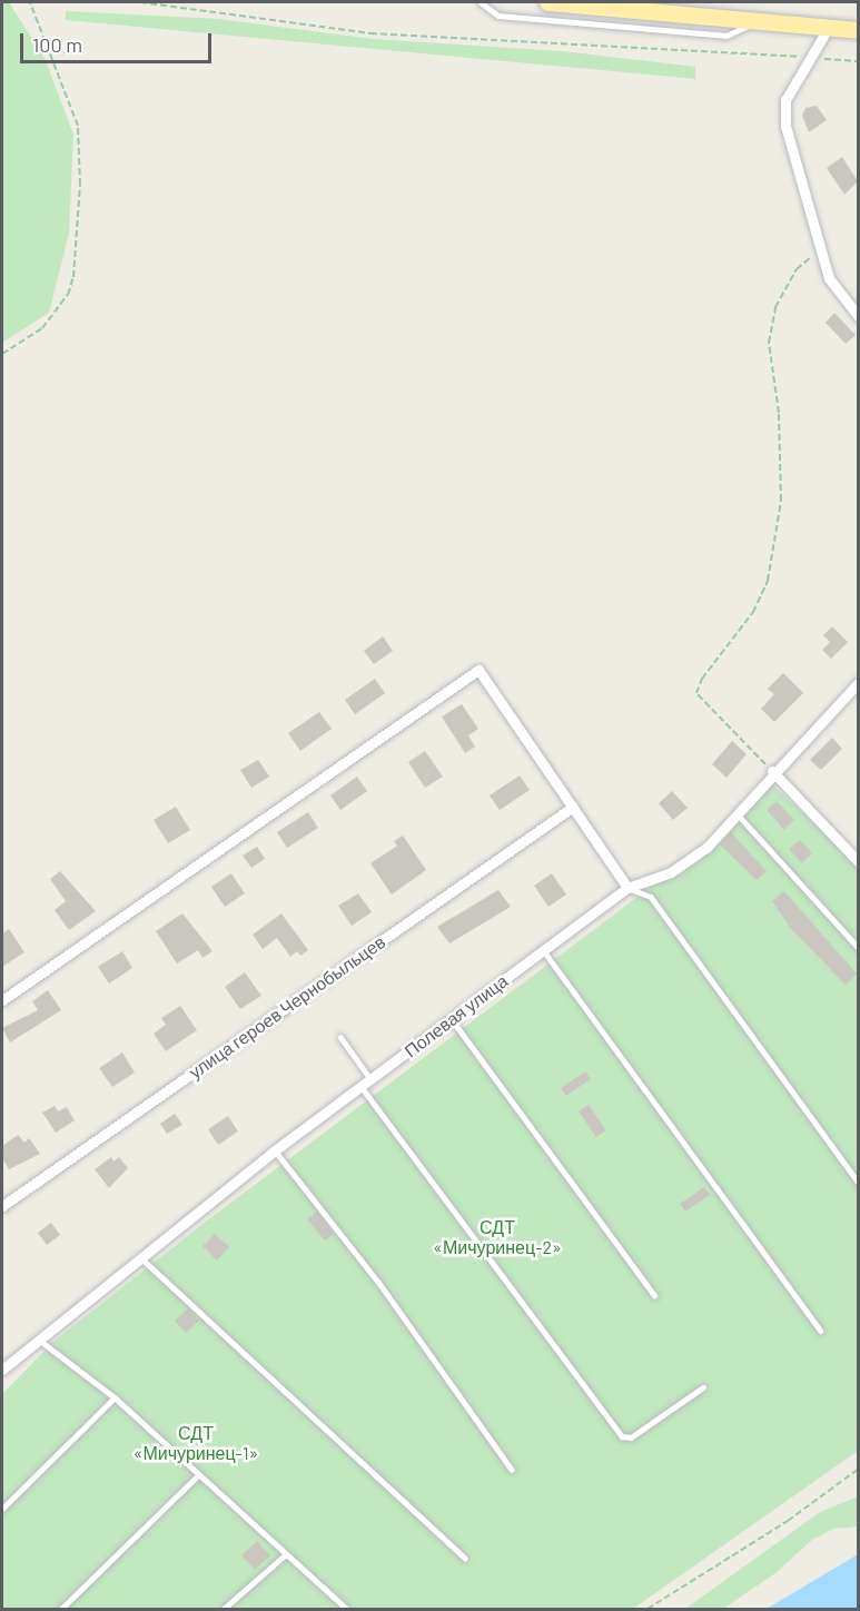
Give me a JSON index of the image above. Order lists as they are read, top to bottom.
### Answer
{
  "streets": {
    "street": ["улица героев Чернобыльцев", "Полевая улица"]
  },
  "parks": ["СДТ «Мичуринец-2»", "СДТ «Мичуринец-1»"],
  "scale_bar": "100 m"
}
